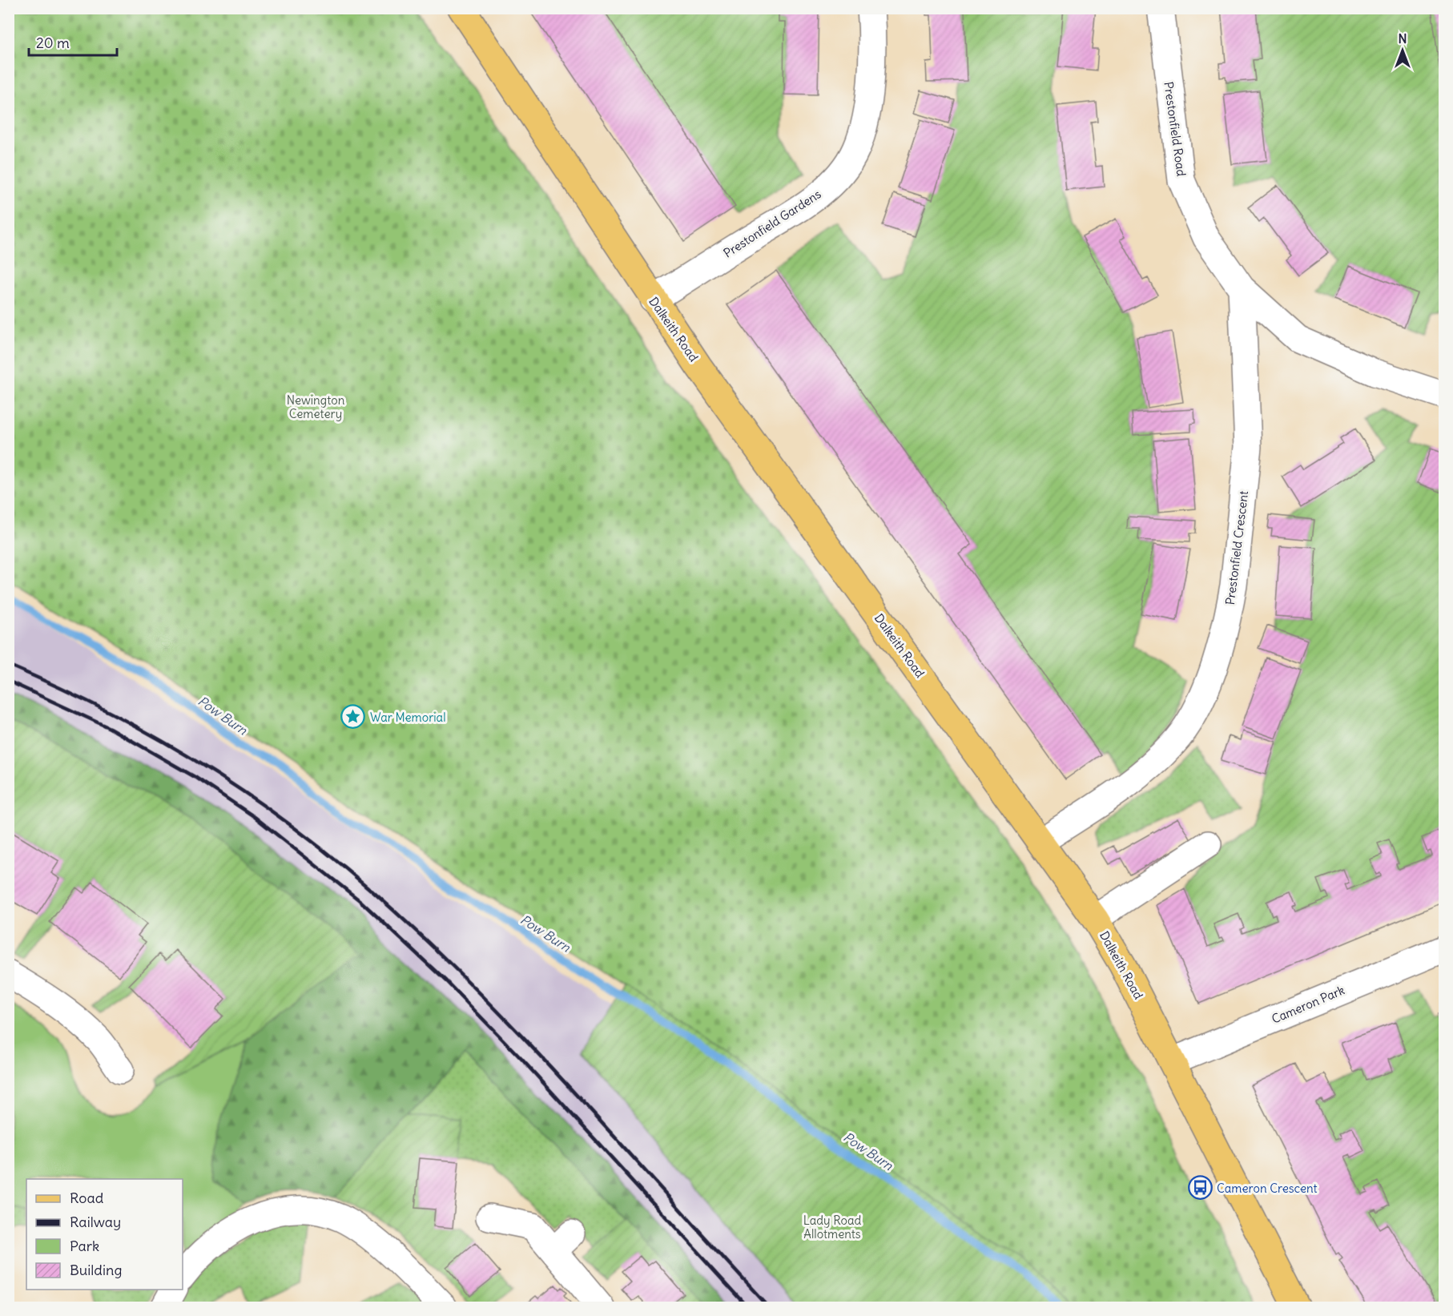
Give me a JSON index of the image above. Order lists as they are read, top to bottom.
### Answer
{
  "streets": {
    "main road": ["Dalkeith Road"],
    "street": [
      "Prestonfield Road",
      "Prestonfield Gardens",
      "Prestonfield Crescent",
      "Cameron Park"
    ]
  },
  "crossings": [
    ["Prestonfield Road", "Prestonfield Crescent"],
    ["Prestonfield Gardens", "Dalkeith Road"],
    ["Dalkeith Road", "Prestonfield Crescent"],
    ["Dalkeith Road", "Cameron Park"]
  ],
  "water": ["Pow Burn"],
  "parks": ["Newington Cemetery", "Lady Road Allotments"],
  "places": {
    "place": ["War Memorial"],
    "bus stop": ["Cameron Crescent"]
  },
  "legend": [
    "Road",
    "Railway",
    "Park",
    "Building"
  ],
  "scale_bar": "20 m",
  "north": "top"
}
